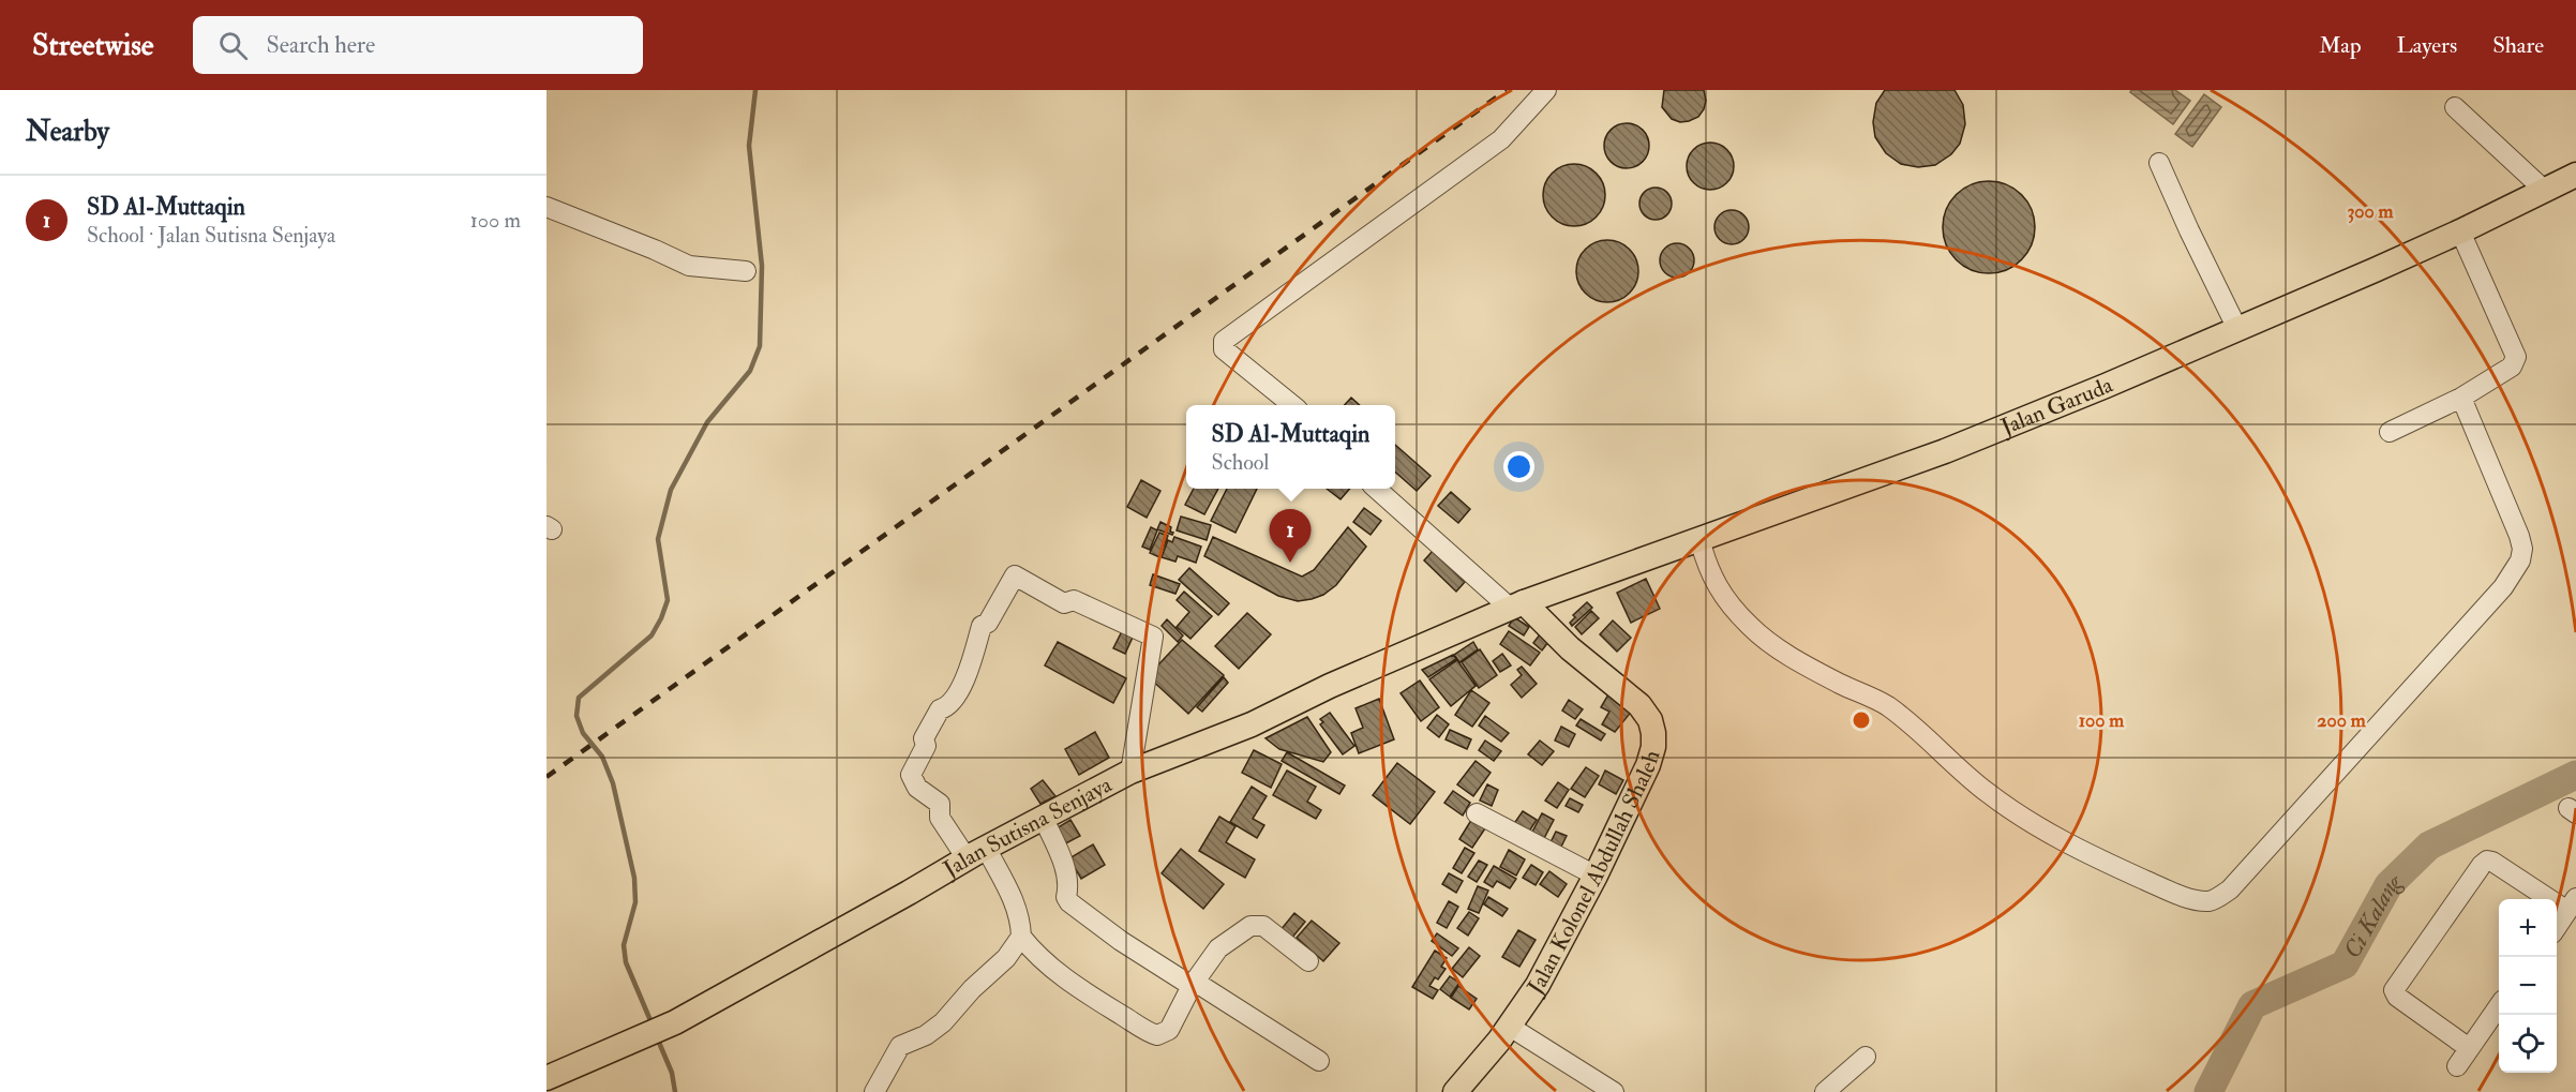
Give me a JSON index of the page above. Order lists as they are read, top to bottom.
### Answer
{
  "streets": {
    "main road": ["Jalan Garuda", "Jalan Sutisna Senjaya", "Jalan Kolonel Abdullah Shaleh"]
  },
  "crossings": [
    ["Jalan Garuda", "Jalan Sutisna Senjaya"],
    ["Jalan Garuda", "Jalan Kolonel Abdullah Shaleh"],
    ["Jalan Sutisna Senjaya", "Jalan Kolonel Abdullah Shaleh"]
  ],
  "water": ["Ci Kalang"],
  "page": {
    "header": "Streetwise",
    "search": "Search here",
    "nav": ["Map", "Layers", "Share"],
    "heading": "Nearby",
    "list": [
      {
        "mark": "1",
        "name": "SD Al-Muttaqin",
        "note": "School · Jalan Sutisna Senjaya",
        "value": "100 m"
      }
    ],
    "popup": ["SD Al-Muttaqin", "School"],
    "pins": "1",
    "map_buttons": ["+", "−"]
  },
  "rings": ["300 m", "100 m", "200 m"]
}
